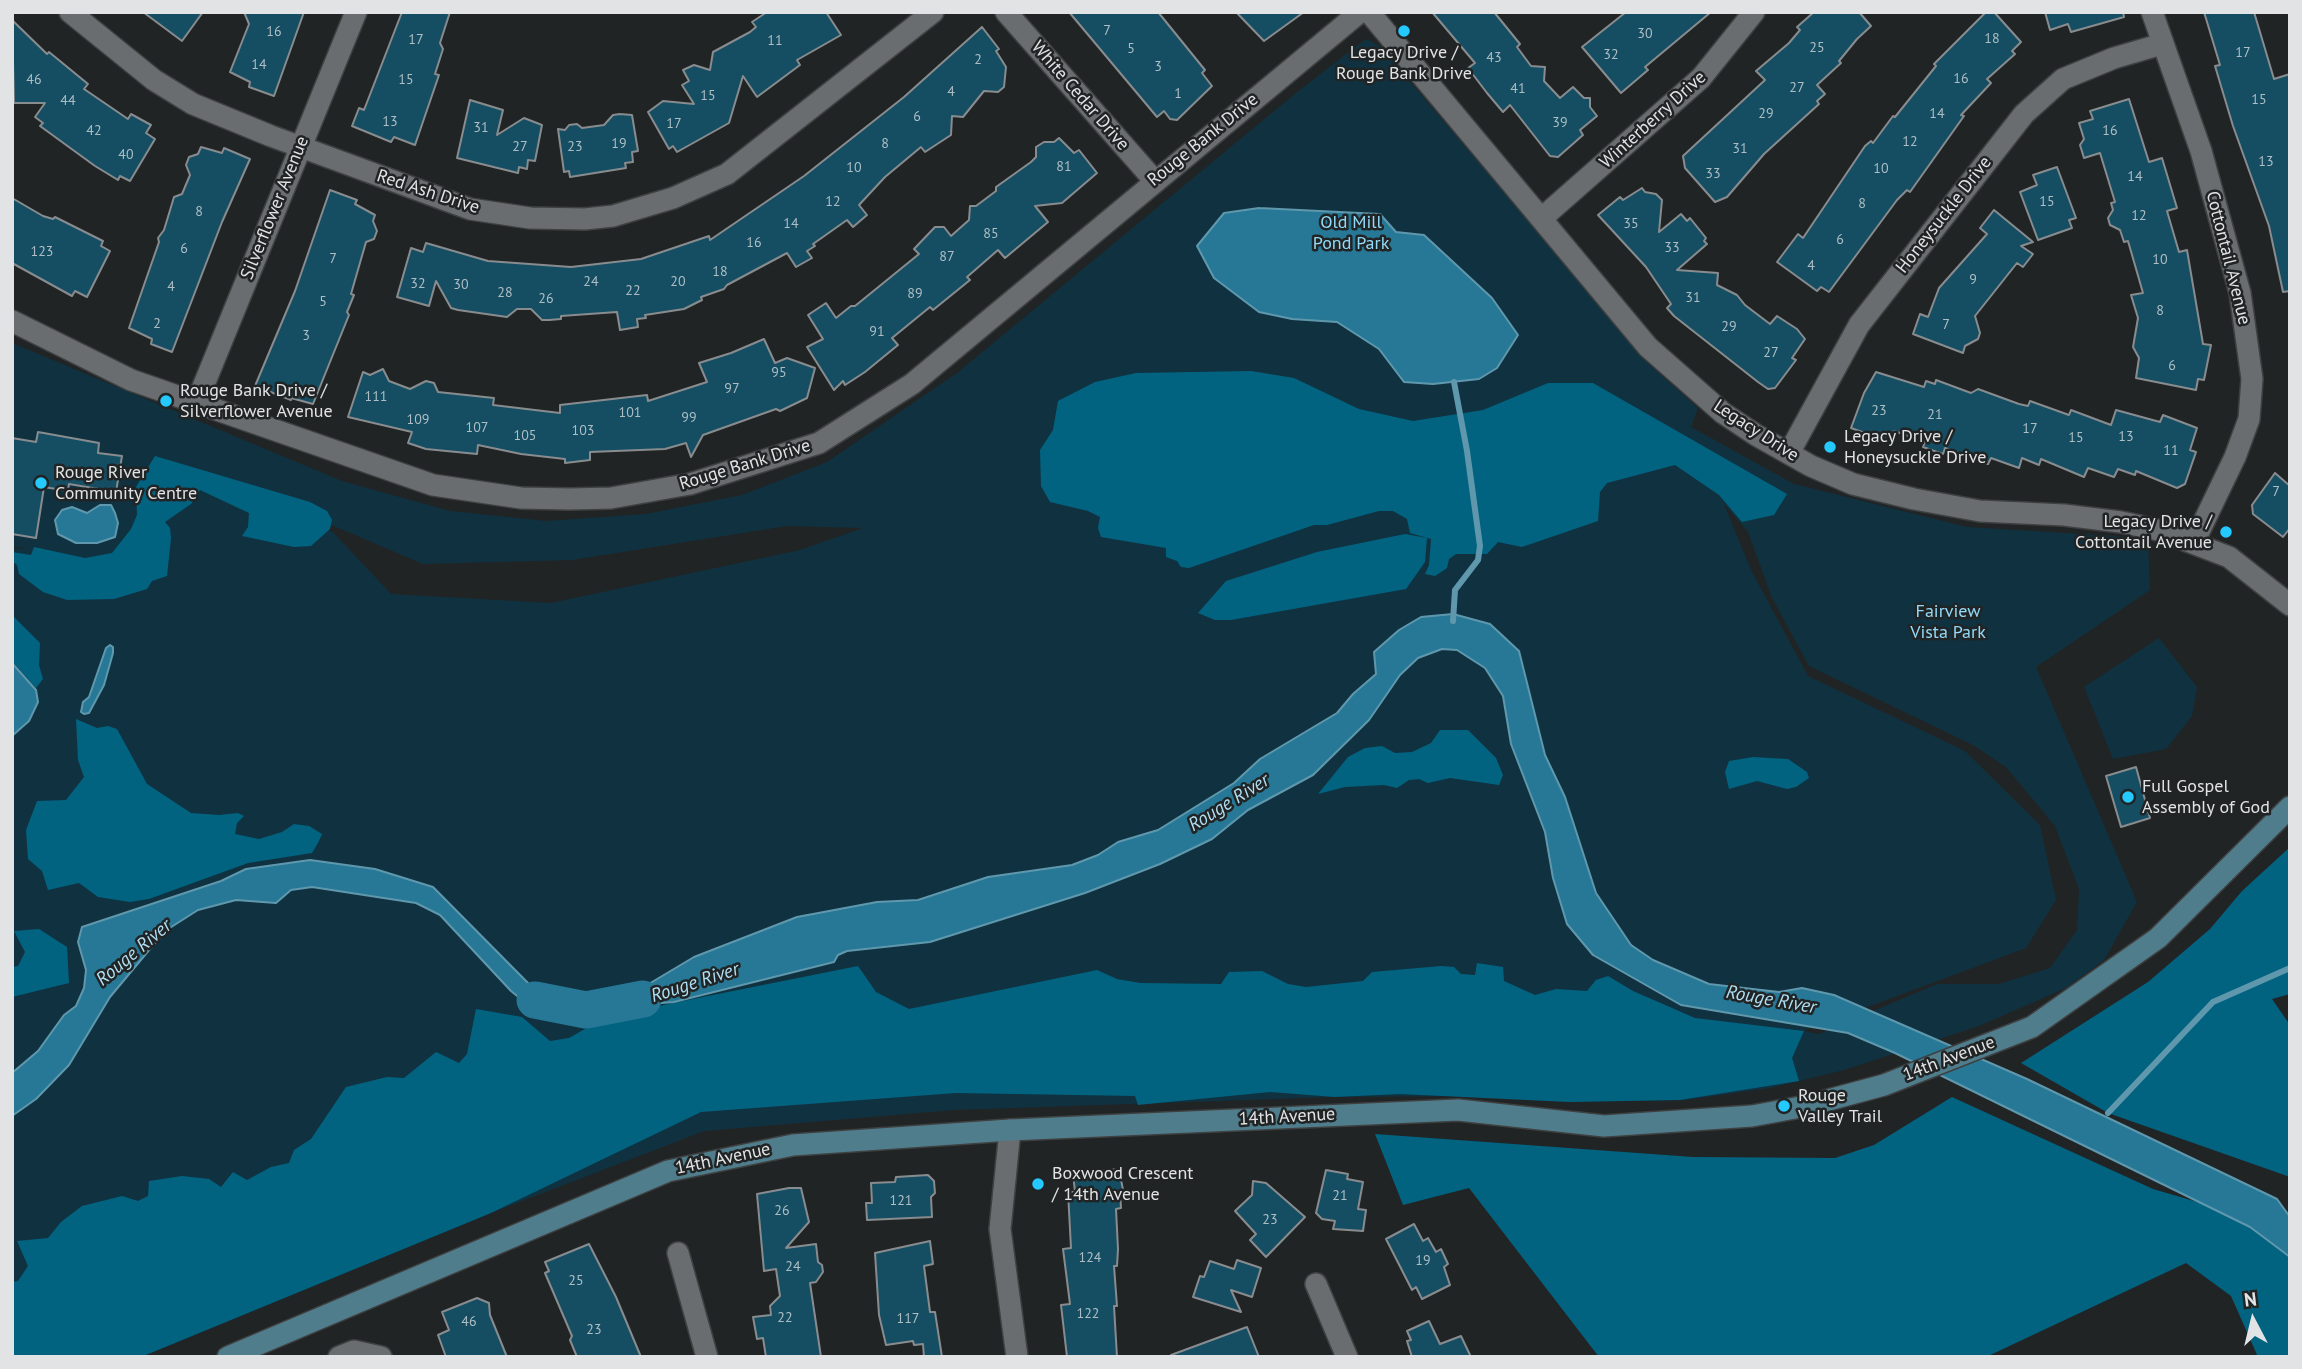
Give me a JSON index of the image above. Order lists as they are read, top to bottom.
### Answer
{
  "streets": {
    "main road": ["14th Avenue"],
    "street": [
      "White Cedar Drive",
      "Winterberry Drive",
      "Rouge Bank Drive",
      "Red Ash Drive",
      "Silverflower Avenue",
      "Honeysuckle Drive",
      "Cottontail Avenue",
      "Legacy Drive"
    ]
  },
  "crossings": [
    ["White Cedar Drive", "Rouge Bank Drive"],
    ["Winterberry Drive", "Legacy Drive"],
    ["Rouge Bank Drive", "Silverflower Avenue"],
    ["Red Ash Drive", "Silverflower Avenue"],
    ["Honeysuckle Drive", "Cottontail Avenue"],
    ["Honeysuckle Drive", "Legacy Drive"],
    ["Cottontail Avenue", "Legacy Drive"]
  ],
  "water": ["Rouge River"],
  "parks": ["Old Mill Pond Park", "Fairview Vista Park"],
  "places": [
    "Legacy Drive / Rouge Bank Drive",
    "Rouge Bank Drive / Silverflower Avenue",
    "Legacy Drive / Honeysuckle Drive",
    "Rouge River Community Centre",
    "Legacy Drive / Cottontail Avenue",
    "Full Gospel Assembly of God",
    "Rouge Valley Trail",
    "Boxwood Crescent / 14th Avenue"
  ],
  "house_numbers": [
    "7",
    "16",
    "30",
    "18",
    "17",
    "11",
    "25",
    "5",
    "17",
    "32",
    "43",
    "2",
    "14",
    "3",
    "16",
    "46",
    "15",
    "27",
    "41",
    "4",
    "1",
    "15",
    "15",
    "44",
    "29",
    "14",
    "6",
    "13",
    "39",
    "17",
    "31",
    "42",
    "16",
    "12",
    "19",
    "8",
    "27",
    "23",
    "31",
    "40",
    "13",
    "81",
    "10",
    "10",
    "33",
    "14",
    "12",
    "15",
    "8",
    "8",
    "12",
    "14",
    "35",
    "85",
    "6",
    "16",
    "33",
    "6",
    "123",
    "87",
    "7",
    "10",
    "4",
    "18",
    "9",
    "24",
    "20",
    "32",
    "30",
    "4",
    "22",
    "28",
    "89",
    "31",
    "26",
    "5",
    "8",
    "2",
    "7",
    "29",
    "91",
    "3",
    "27",
    "6",
    "95",
    "97",
    "111",
    "23",
    "101",
    "21",
    "99",
    "109",
    "107",
    "17",
    "103",
    "105",
    "13",
    "15",
    "11",
    "7",
    "21",
    "121",
    "26",
    "23",
    "124",
    "19",
    "24",
    "25",
    "122",
    "22",
    "117",
    "46",
    "23"
  ],
  "north": "top"
}
